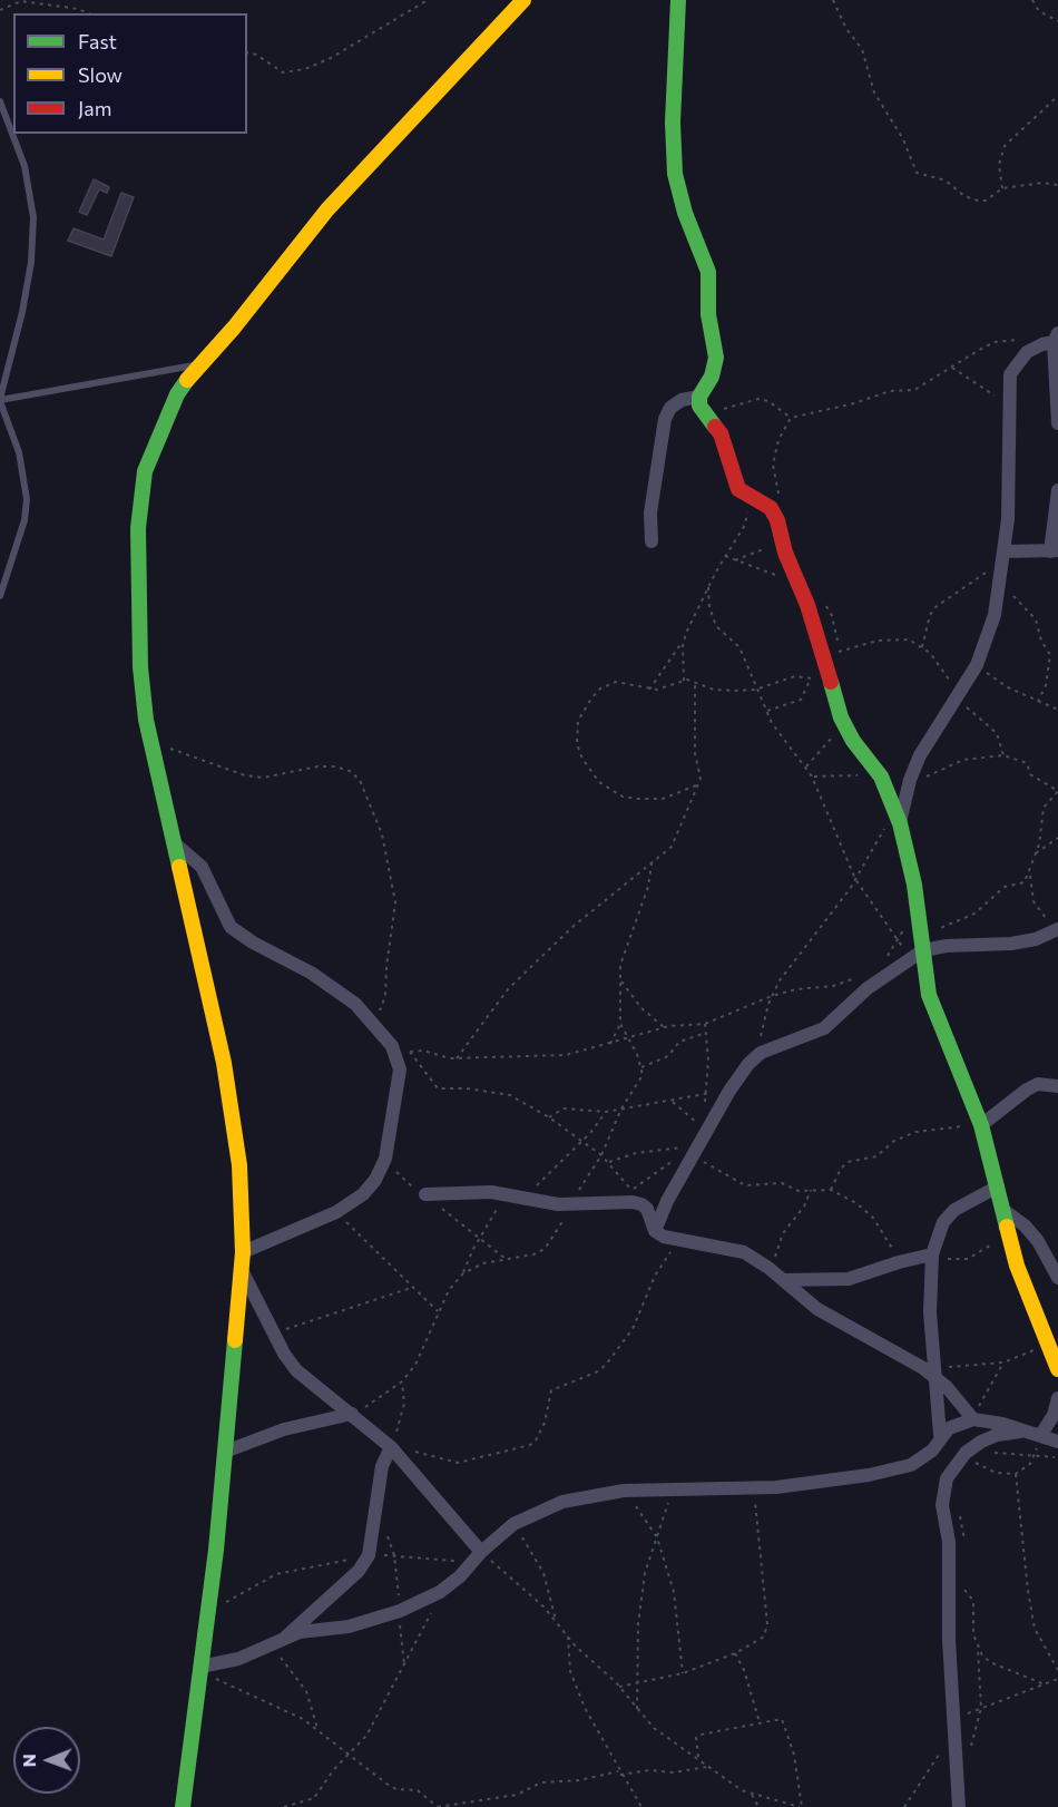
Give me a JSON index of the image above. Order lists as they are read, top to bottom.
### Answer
{
  "legend": ["Fast", "Slow", "Jam"],
  "north": "left"
}
